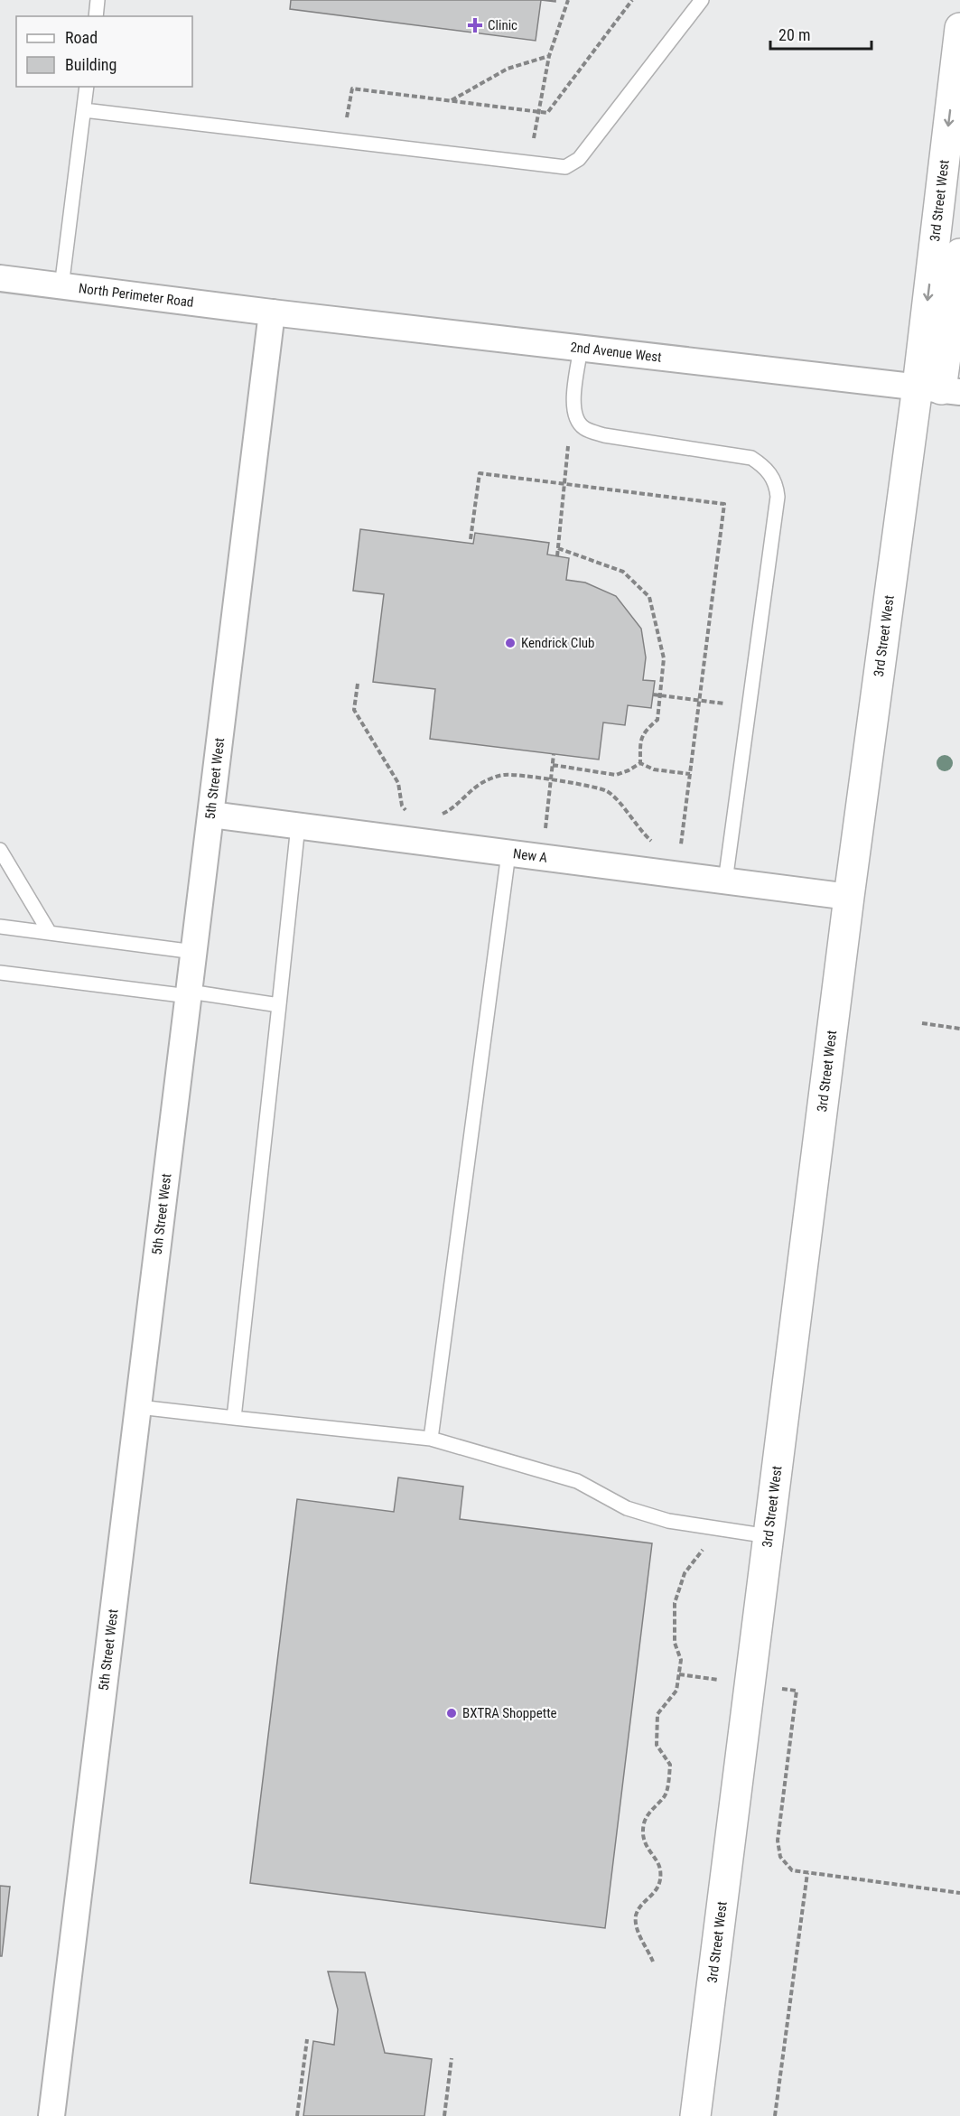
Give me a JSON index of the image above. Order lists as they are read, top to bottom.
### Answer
{
  "streets": {
    "street": [
      "3rd Street West",
      "North Perimeter Road",
      "2nd Avenue West",
      "5th Street West",
      "New A"
    ]
  },
  "crossings": [
    ["3rd Street West", "2nd Avenue West"],
    ["3rd Street West", "New A"],
    ["North Perimeter Road", "2nd Avenue West"],
    ["North Perimeter Road", "5th Street West"],
    ["2nd Avenue West", "5th Street West"],
    ["5th Street West", "New A"]
  ],
  "places": {
    "health": ["Clinic"],
    "other": ["Kendrick Club", "BXTRA Shoppette"]
  },
  "legend": ["Road", "Building"],
  "scale_bar": "20 m"
}
